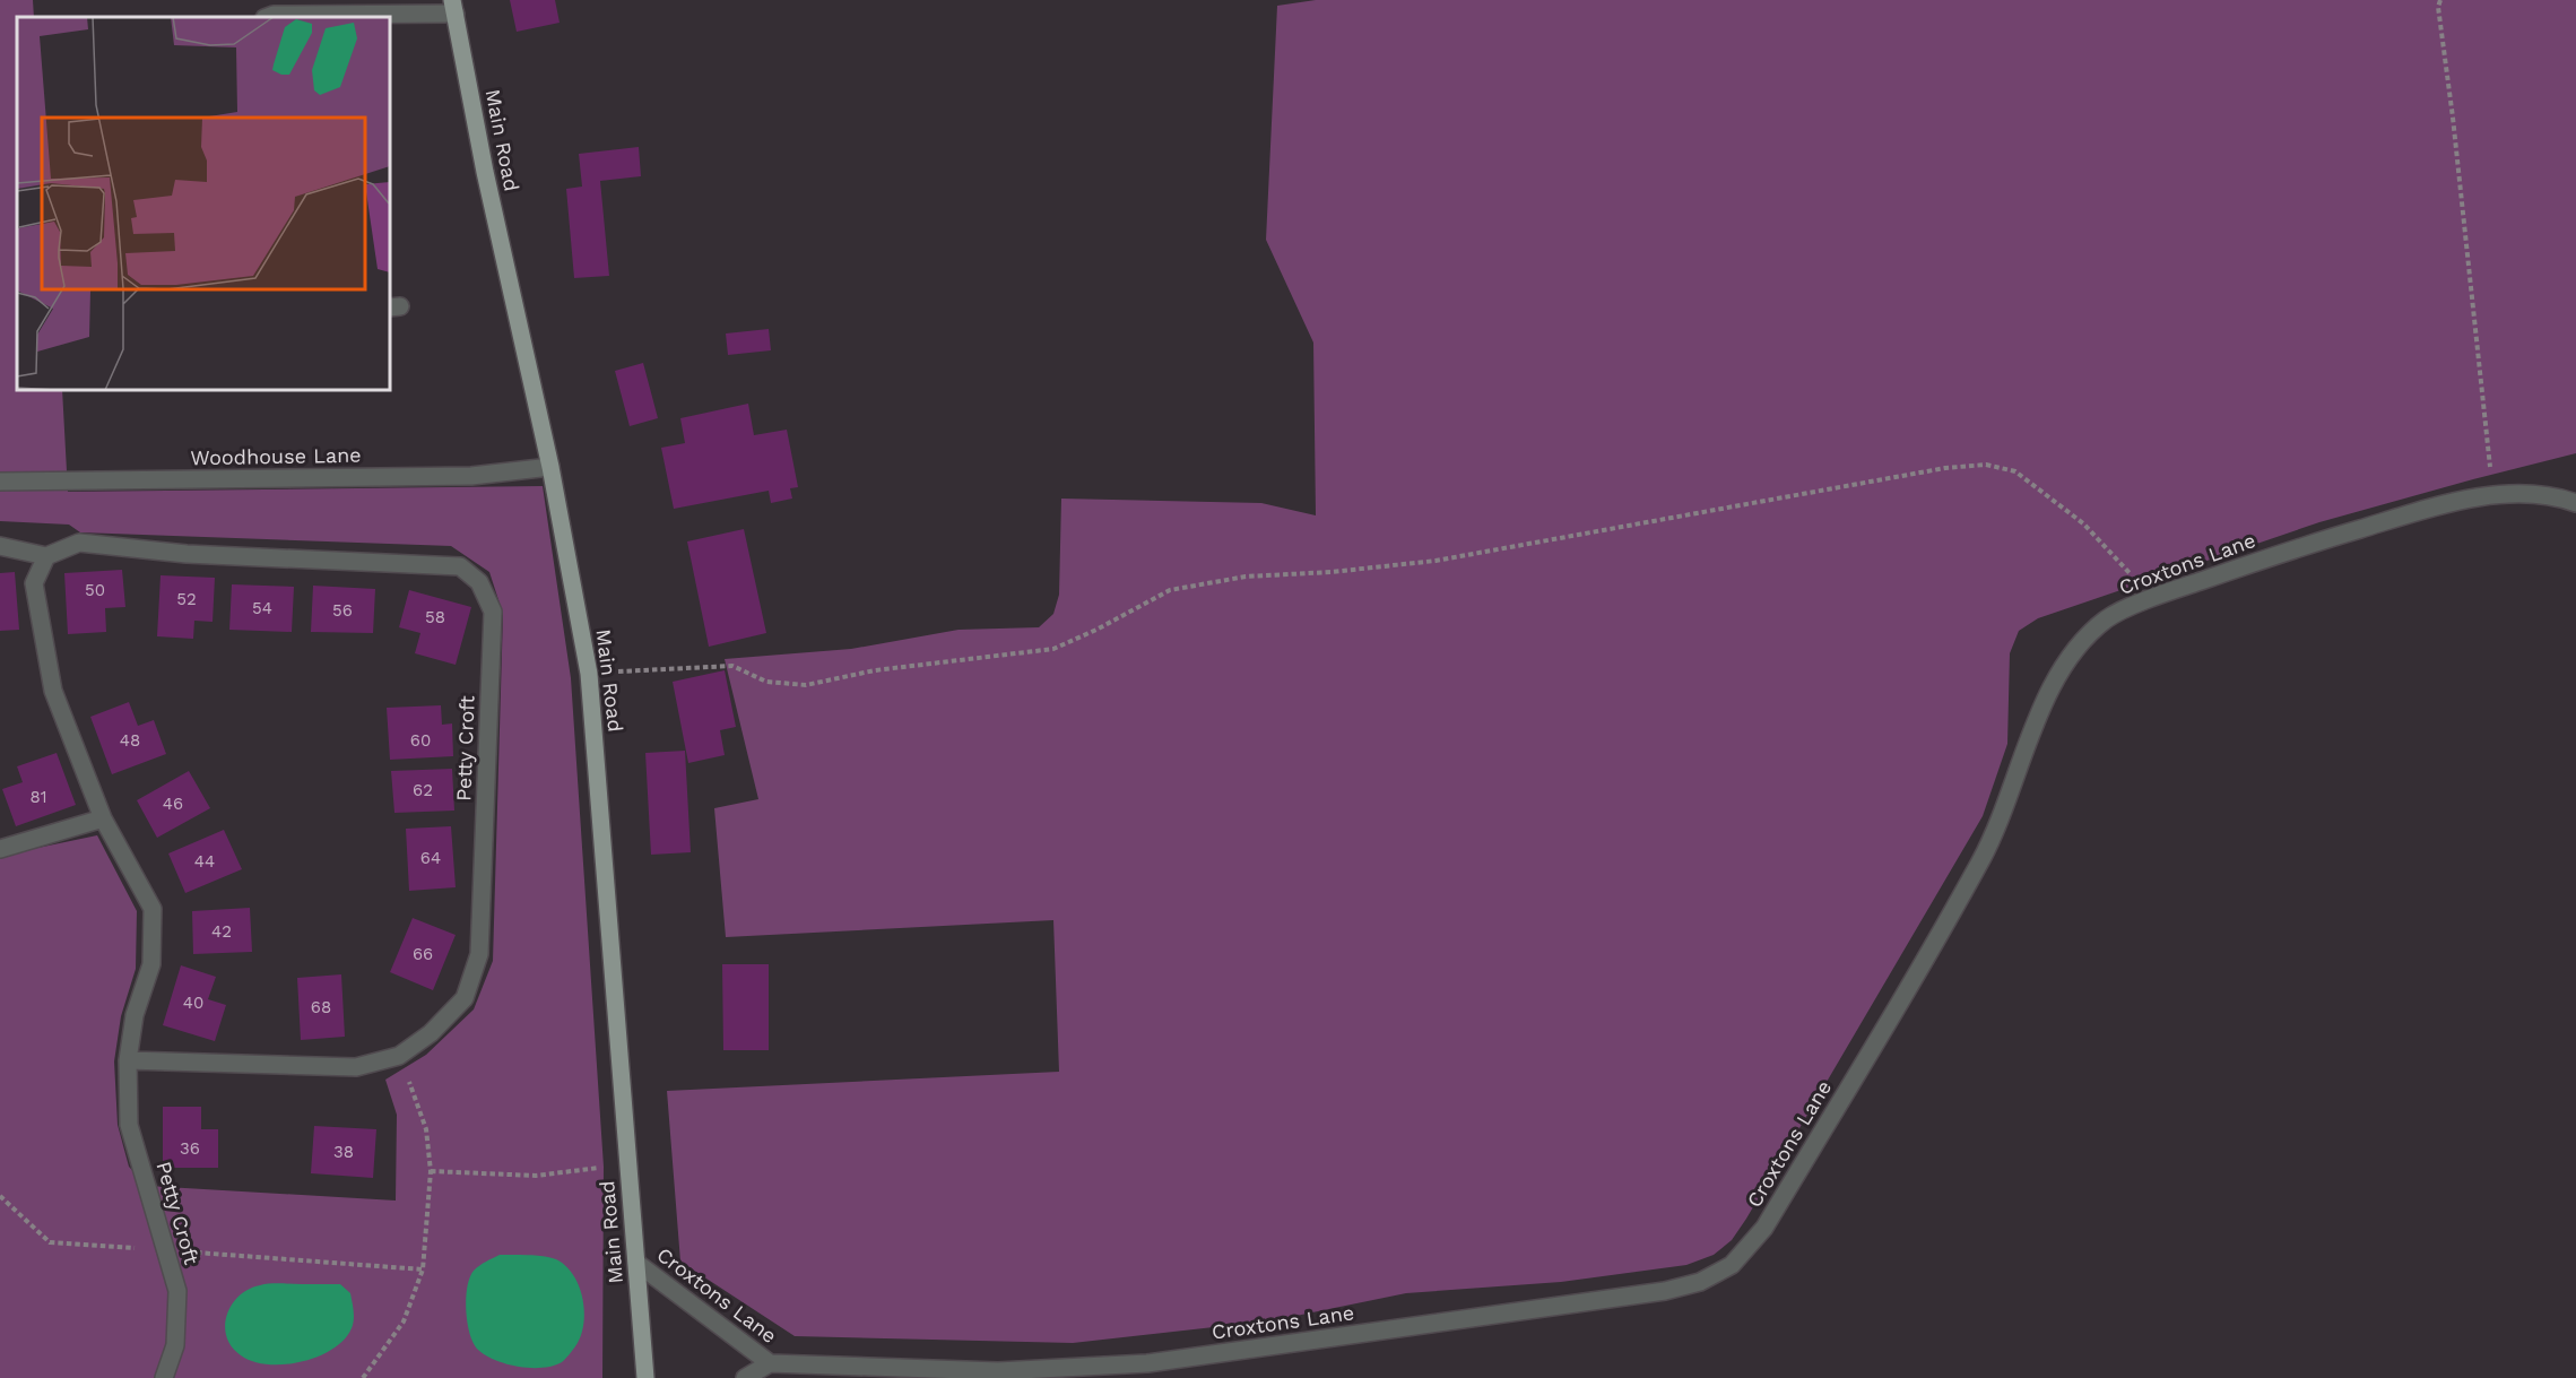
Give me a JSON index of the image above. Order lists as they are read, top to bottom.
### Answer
{
  "streets": {
    "main road": ["Main Road"],
    "street": ["Woodhouse Lane", "Croxtons Lane", "Petty Croft"]
  },
  "crossings": [
    ["Main Road", "Woodhouse Lane"],
    ["Main Road", "Croxtons Lane"]
  ],
  "house_numbers": [
    "50",
    "52",
    "54",
    "56",
    "58",
    "48",
    "60",
    "62",
    "81",
    "46",
    "64",
    "44",
    "42",
    "66",
    "40",
    "68",
    "36",
    "38"
  ]
}
